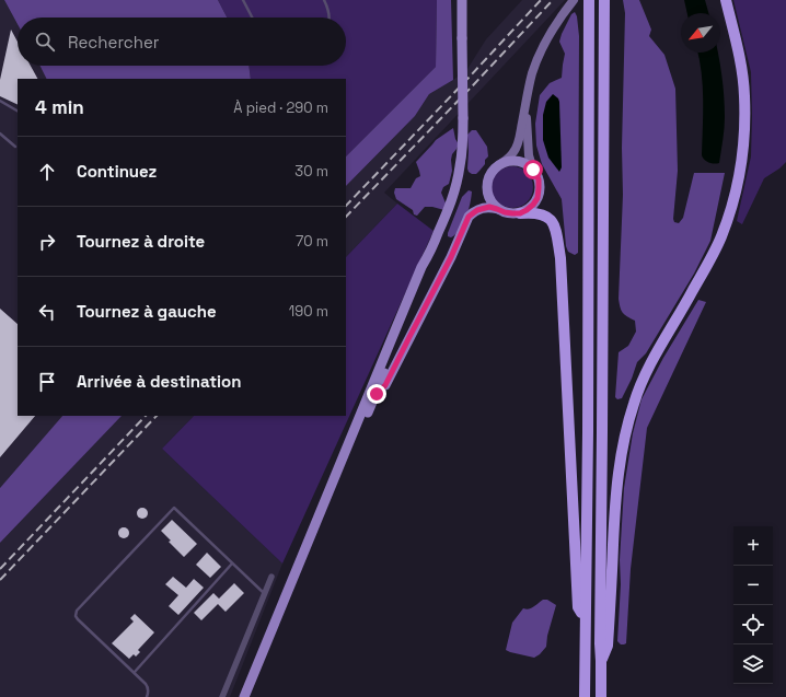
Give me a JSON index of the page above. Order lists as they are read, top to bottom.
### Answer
{
  "north": "bottom left",
  "page": {
    "search": "Rechercher",
    "heading": ["4 min", "À pied · 290 m"],
    "list": [
      ["Continuez", "30 m"],
      ["Tournez à droite", "70 m"],
      ["Tournez à gauche", "190 m"],
      "Arrivée à destination"
    ],
    "map_buttons": ["+", "−"]
  }
}
